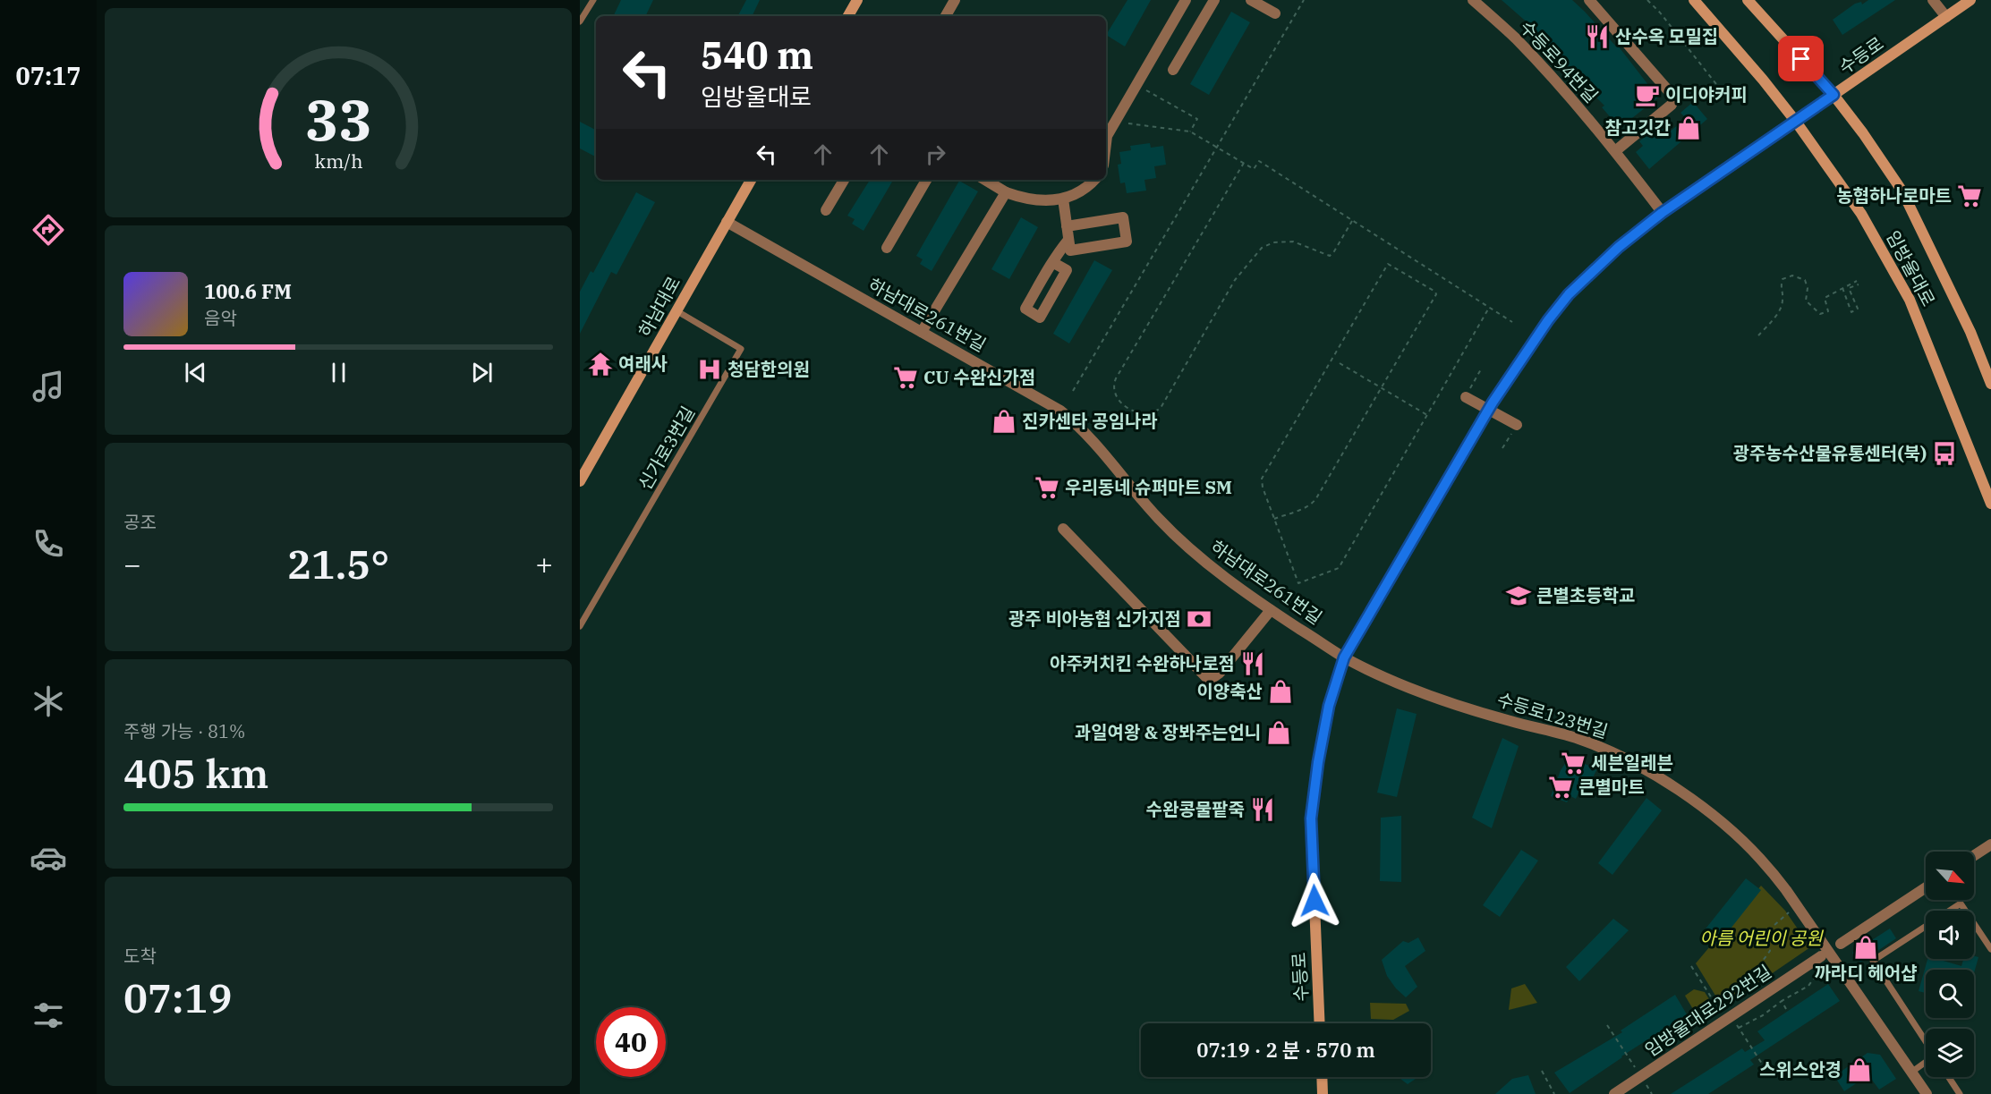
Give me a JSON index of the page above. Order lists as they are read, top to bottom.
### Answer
{
  "streets": {
    "main road": ["수등로", "임방울대로", "하남대로"],
    "street": [
      "수등로94번길",
      "하남대로261번길",
      "수등로123번길",
      "임방울대로292번길"
    ],
    "lane": ["신가로3번길"]
  },
  "crossings": [
    ["수등로", "수등로94번길"],
    ["수등로", "임방울대로"],
    ["수등로", "하남대로261번길"],
    ["수등로", "수등로123번길"],
    ["하남대로", "하남대로261번길"],
    ["하남대로", "신가로3번길"],
    ["하남대로261번길", "수등로123번길"]
  ],
  "parks": ["아름 어린이 공원"],
  "places": {
    "restaurant": ["산수옥 모밀집", "아주커치킨 수완하나로점", "수완콩물팥죽"],
    "cafe": ["이디야커피"],
    "shop": [
      "참고깃간",
      "진카센타 공임나라",
      "이양축산",
      "과일여왕 & 장봐주는언니",
      "까라디 헤어샵",
      "스위스안경"
    ],
    "supermarket": [
      "농협하나로마트",
      "CU 수완신가점",
      "우리동네 슈퍼마트 SM",
      "세븐일레븐",
      "큰별마트"
    ],
    "temple": ["여래사"],
    "hospital": ["청담한의원"],
    "bus stop": ["광주농수산물유통센터(북)"],
    "school or university": ["큰별초등학교"],
    "bank": ["광주 비아농협 신가지점"]
  },
  "north": "bottom right",
  "page": {
    "tabs": "07:17",
    "turn": ["540 m", "임방울대로"],
    "song": ["100.6 FM", "음악"],
    "tile": [
      "공조",
      ["주행 가능 · 81%", "405 km"],
      ["도착", "07:19"]
    ],
    "heat": ["−", "21.5°", "+"],
    "limit": "40",
    "trip": "07:19 · 2 분 · 570 m",
    "gauge": ["33", "km/h"]
  }
}
